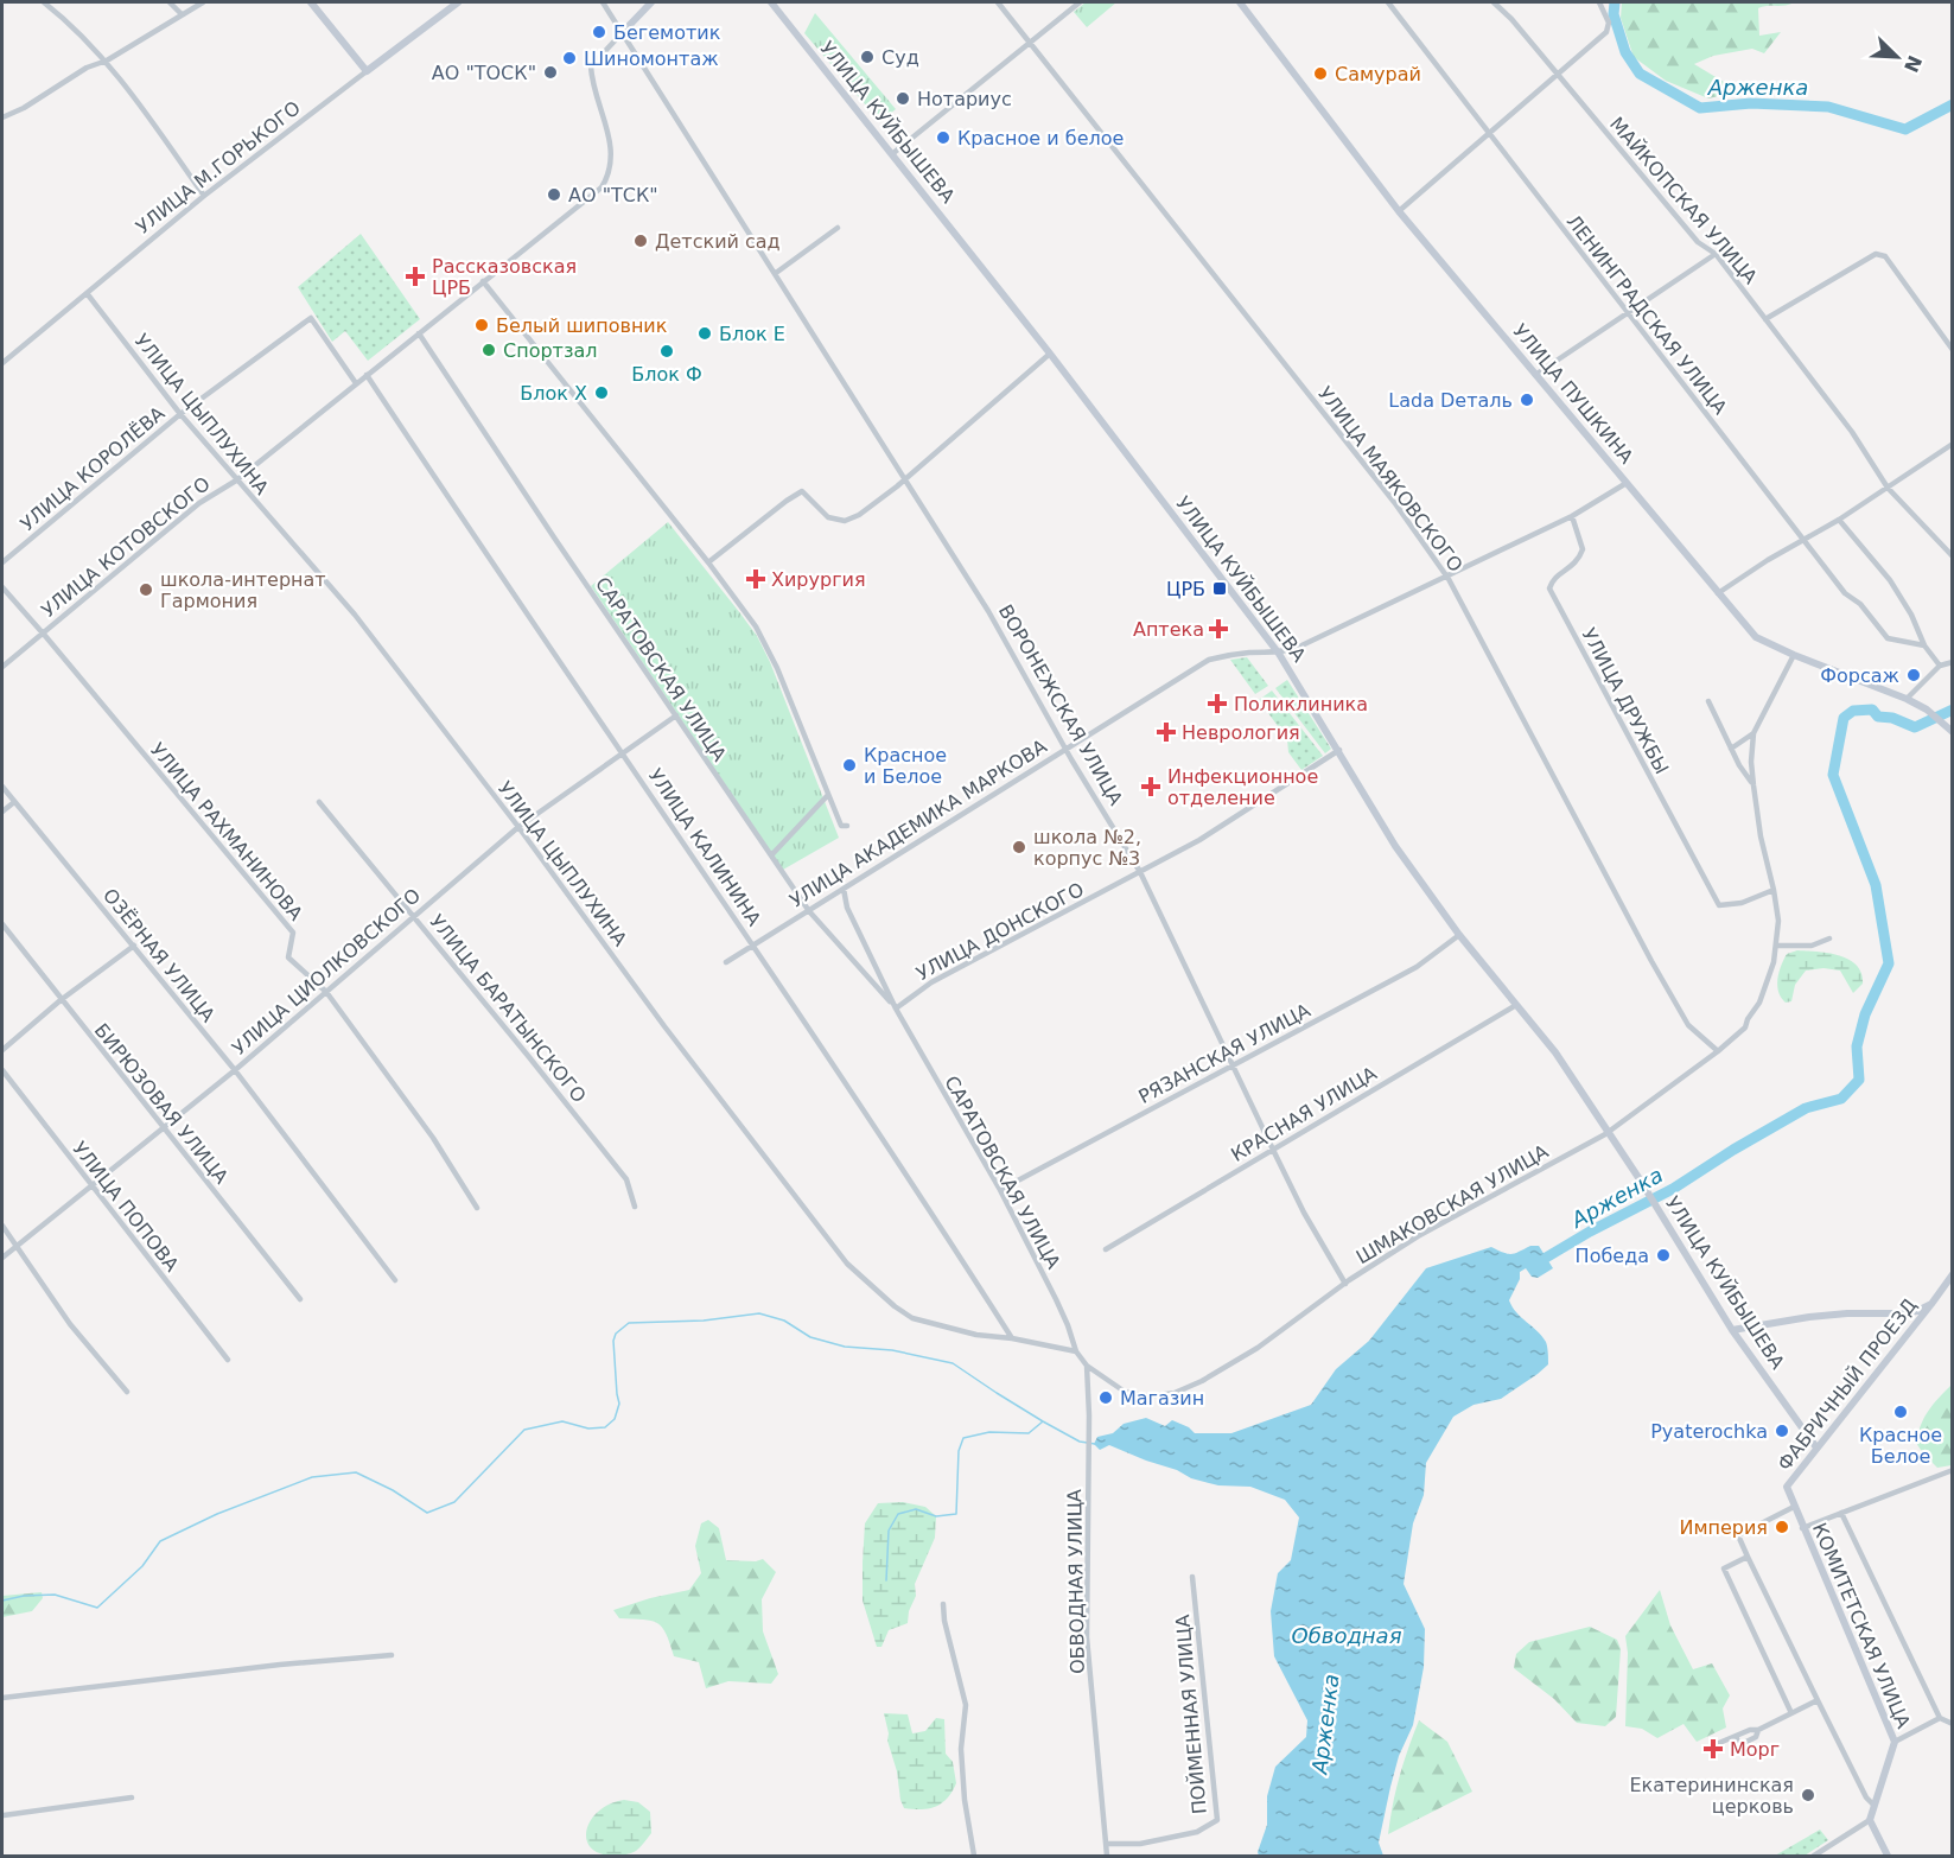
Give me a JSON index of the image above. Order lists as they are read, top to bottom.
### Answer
{
  "streets": {
    "street": [
      "УЛИЦА КУЙБЫШЕВА",
      "УЛИЦА М.ГОРЬКОГО",
      "МАЙКОПСКАЯ УЛИЦА",
      "ЛЕНИНГРАДСКАЯ УЛИЦА",
      "УЛИЦА ПУШКИНА",
      "УЛИЦА ЦЫПЛУХИНА",
      "УЛИЦА КОРОЛЁВА",
      "УЛИЦА МАЯКОВСКОГО",
      "УЛИЦА КОТОВСКОГО",
      "САРАТОВСКАЯ УЛИЦА",
      "УЛИЦА ДРУЖБЫ",
      "ВОРОНЕЖСКАЯ УЛИЦА",
      "УЛИЦА АКАДЕМИКА МАРКОВА",
      "УЛИЦА РАХМАНИНОВА",
      "УЛИЦА КАЛИНИНА",
      "УЛИЦА ДОНСКОГО",
      "ОЗЁРНАЯ УЛИЦА",
      "УЛИЦА ЦИОЛКОВСКОГО",
      "УЛИЦА БАРАТЫНСКОГО",
      "РЯЗАНСКАЯ УЛИЦА",
      "БИРЮЗОВАЯ УЛИЦА",
      "КРАСНАЯ УЛИЦА",
      "ШМАКОВСКАЯ УЛИЦА",
      "УЛИЦА ПОПОВА",
      "ФАБРИЧНЫЙ ПРОЕЗД",
      "ОБВОДНАЯ УЛИЦА",
      "КОМИТЕТСКАЯ УЛИЦА",
      "ПОЙМЕННАЯ УЛИЦА"
    ]
  },
  "crossings": [
    ["УЛИЦА КУЙБЫШЕВА", "УЛИЦА АКАДЕМИКА МАРКОВА"],
    ["УЛИЦА КУЙБЫШЕВА", "УЛИЦА ДОНСКОГО"],
    ["УЛИЦА КУЙБЫШЕВА", "РЯЗАНСКАЯ УЛИЦА"],
    ["УЛИЦА КУЙБЫШЕВА", "КРАСНАЯ УЛИЦА"],
    ["УЛИЦА КУЙБЫШЕВА", "ШМАКОВСКАЯ УЛИЦА"],
    ["УЛИЦА КУЙБЫШЕВА", "ФАБРИЧНЫЙ ПРОЕЗД"],
    ["УЛИЦА М.ГОРЬКОГО", "УЛИЦА ЦЫПЛУХИНА"],
    ["УЛИЦА ПУШКИНА", "УЛИЦА АКАДЕМИКА МАРКОВА"],
    ["УЛИЦА ПУШКИНА", "ШМАКОВСКАЯ УЛИЦА"],
    ["УЛИЦА ЦЫПЛУХИНА", "УЛИЦА КОРОЛЁВА"],
    ["УЛИЦА ЦЫПЛУХИНА", "УЛИЦА КОТОВСКОГО"],
    ["УЛИЦА ЦЫПЛУХИНА", "САРАТОВСКАЯ УЛИЦА"],
    ["УЛИЦА ЦЫПЛУХИНА", "УЛИЦА КАЛИНИНА"],
    ["УЛИЦА ЦЫПЛУХИНА", "УЛИЦА ЦИОЛКОВСКОГО"],
    ["УЛИЦА КОРОЛЁВА", "УЛИЦА КОТОВСКОГО"],
    ["УЛИЦА МАЯКОВСКОГО", "УЛИЦА АКАДЕМИКА МАРКОВА"],
    ["УЛИЦА МАЯКОВСКОГО", "ШМАКОВСКАЯ УЛИЦА"],
    ["УЛИЦА КОТОВСКОГО", "САРАТОВСКАЯ УЛИЦА"],
    ["УЛИЦА КОТОВСКОГО", "ВОРОНЕЖСКАЯ УЛИЦА"],
    ["УЛИЦА КОТОВСКОГО", "УЛИЦА РАХМАНИНОВА"],
    ["УЛИЦА КОТОВСКОГО", "УЛИЦА КАЛИНИНА"],
    ["САРАТОВСКАЯ УЛИЦА", "УЛИЦА АКАДЕМИКА МАРКОВА"],
    ["САРАТОВСКАЯ УЛИЦА", "УЛИЦА ДОНСКОГО"],
    ["САРАТОВСКАЯ УЛИЦА", "УЛИЦА ЦИОЛКОВСКОГО"],
    ["САРАТОВСКАЯ УЛИЦА", "РЯЗАНСКАЯ УЛИЦА"],
    ["УЛИЦА ДРУЖБЫ", "УЛИЦА АКАДЕМИКА МАРКОВА"],
    ["УЛИЦА ДРУЖБЫ", "ШМАКОВСКАЯ УЛИЦА"],
    ["ВОРОНЕЖСКАЯ УЛИЦА", "УЛИЦА АКАДЕМИКА МАРКОВА"],
    ["ВОРОНЕЖСКАЯ УЛИЦА", "УЛИЦА ДОНСКОГО"],
    ["ВОРОНЕЖСКАЯ УЛИЦА", "РЯЗАНСКАЯ УЛИЦА"],
    ["ВОРОНЕЖСКАЯ УЛИЦА", "КРАСНАЯ УЛИЦА"],
    ["ВОРОНЕЖСКАЯ УЛИЦА", "ШМАКОВСКАЯ УЛИЦА"],
    ["УЛИЦА АКАДЕМИКА МАРКОВА", "УЛИЦА КАЛИНИНА"],
    ["УЛИЦА РАХМАНИНОВА", "УЛИЦА ЦИОЛКОВСКОГО"],
    ["УЛИЦА КАЛИНИНА", "УЛИЦА ЦИОЛКОВСКОГО"],
    ["ОЗЁРНАЯ УЛИЦА", "УЛИЦА ЦИОЛКОВСКОГО"],
    ["УЛИЦА ЦИОЛКОВСКОГО", "УЛИЦА БАРАТЫНСКОГО"],
    ["УЛИЦА ЦИОЛКОВСКОГО", "БИРЮЗОВАЯ УЛИЦА"],
    ["УЛИЦА ЦИОЛКОВСКОГО", "УЛИЦА ПОПОВА"],
    ["ШМАКОВСКАЯ УЛИЦА", "ОБВОДНАЯ УЛИЦА"],
    ["ФАБРИЧНЫЙ ПРОЕЗД", "КОМИТЕТСКАЯ УЛИЦА"],
    ["ОБВОДНАЯ УЛИЦА", "ПОЙМЕННАЯ УЛИЦА"]
  ],
  "water": ["Арженка", "Обводная"],
  "places": {
    "other": [
      "Бегемотик",
      "Суд",
      "Шиномонтаж",
      "АО \"ТОСК\"",
      "Самурай",
      "Нотариус",
      "Красное и белое",
      "АО \"ТСК\"",
      "Детский сад",
      "Белый шиповник",
      "Блок Е",
      "Спортзал",
      "Блок Ф",
      "Блок Х",
      "Lada Dеталь",
      "школа-интернат Гармония",
      "Форсаж",
      "Красное и Белое",
      "школа №2, корпус №3",
      "Победа",
      "Магазин",
      "Красное Белое",
      "Pyaterochka",
      "Империя",
      "Екатерининская церковь"
    ],
    "health": [
      "Рассказовская ЦРБ",
      "Хирургия",
      "Аптека",
      "Поликлиника",
      "Неврология",
      "Инфекционное отделение",
      "Морг"
    ],
    "transit": ["ЦРБ"]
  },
  "north": "bottom right"
}
